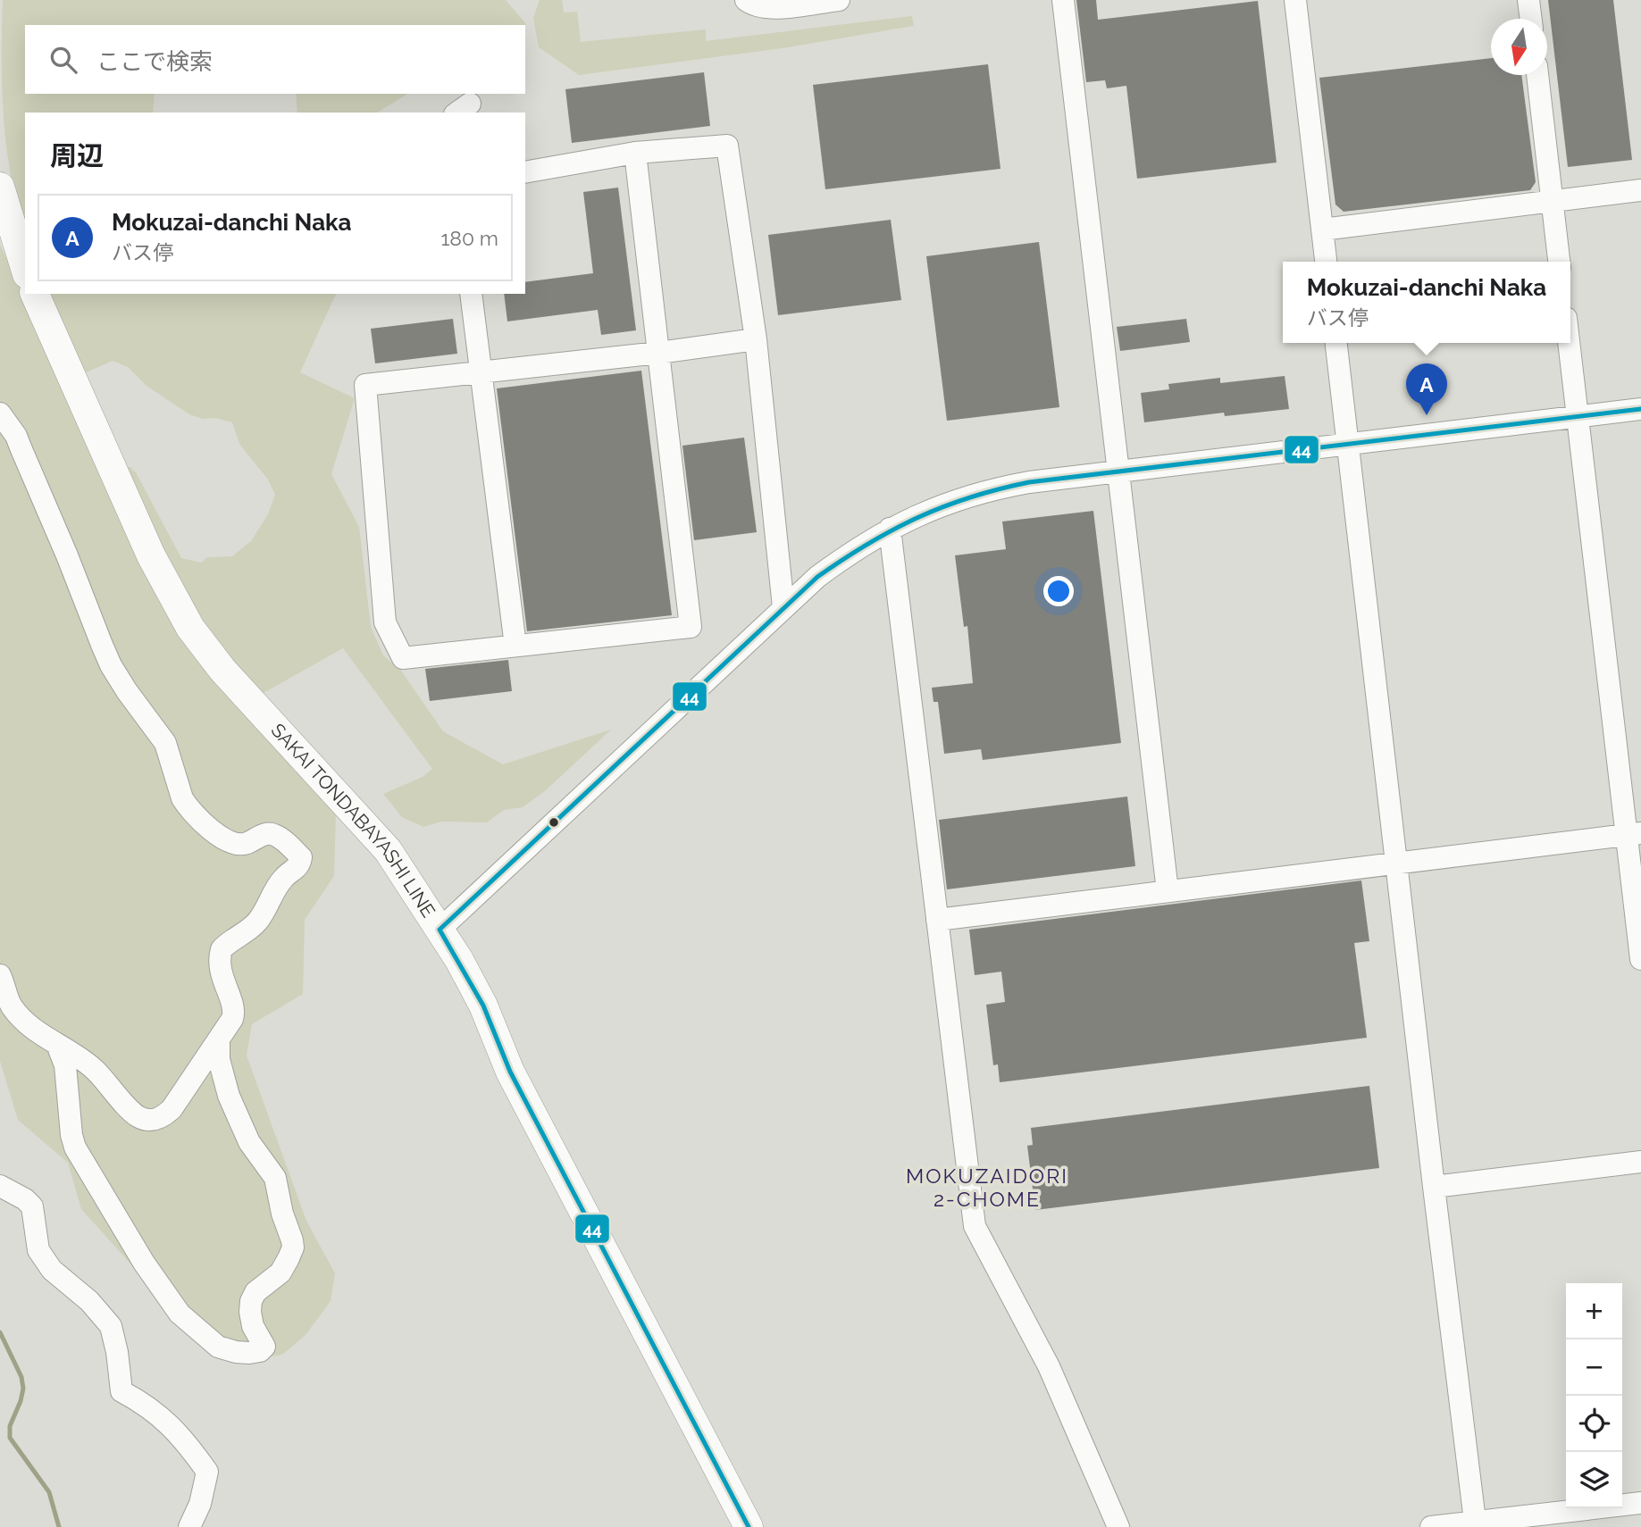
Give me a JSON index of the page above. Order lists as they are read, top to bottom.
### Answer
{
  "streets": {
    "main road": ["SAKAI TONDABAYASHI LINE"]
  },
  "districts": ["MOKUZAIDORI 2-CHOME"],
  "lines": ["transit line 44"],
  "north": "bottom",
  "page": {
    "search": "ここで検索",
    "heading": "周辺",
    "list": [
      {
        "mark": "A",
        "name": "Mokuzai-danchi Naka",
        "note": "バス停",
        "value": "180 m"
      }
    ],
    "popup": ["Mokuzai-danchi Naka", "バス停"],
    "pins": "A",
    "map_buttons": ["+", "−"]
  }
}
